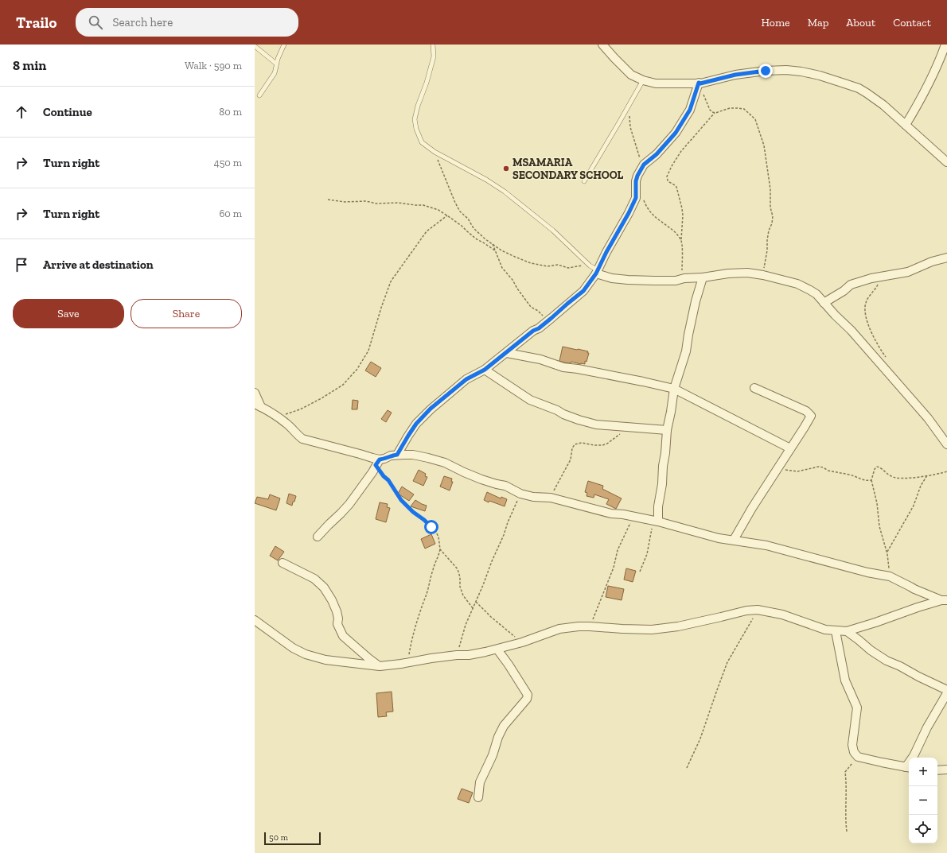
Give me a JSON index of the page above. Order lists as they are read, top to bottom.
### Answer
{
  "places": ["MSAMARIA SECONDARY SCHOOL"],
  "scale_bar": "50 m",
  "page": {
    "header": "Trailo",
    "search": "Search here",
    "nav": [
      "Home",
      "Map",
      "About",
      "Contact"
    ],
    "heading": ["8 min", "Walk · 590 m"],
    "list": [
      ["Continue", "80 m"],
      ["Turn right", "450 m"],
      ["Turn right", "60 m"],
      "Arrive at destination"
    ],
    "buttons": ["Save", "Share"],
    "map_buttons": ["+", "−"],
    "scale": "50 m"
  }
}
